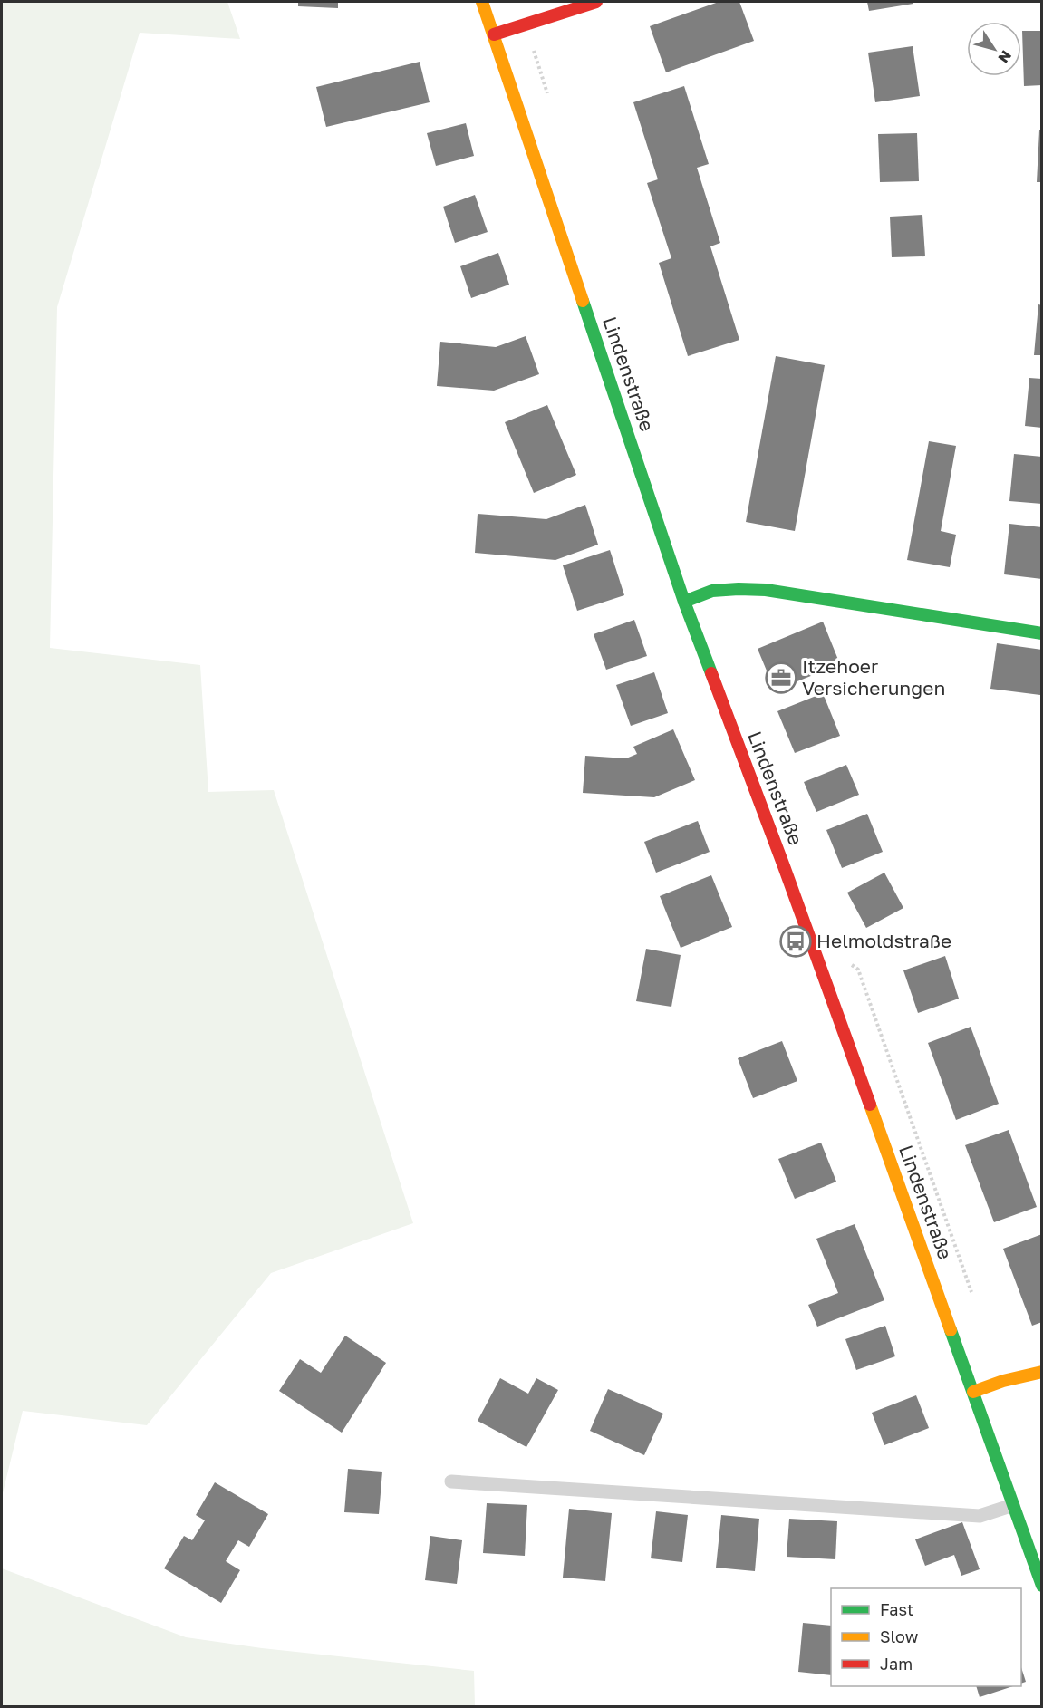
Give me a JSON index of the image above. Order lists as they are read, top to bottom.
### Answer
{
  "streets": {
    "street": ["Lindenstraße"]
  },
  "places": {
    "office": ["Itzehoer Versicherungen"],
    "bus stop": ["Helmoldstraße"]
  },
  "legend": ["Fast", "Slow", "Jam"],
  "north": "bottom right"
}
